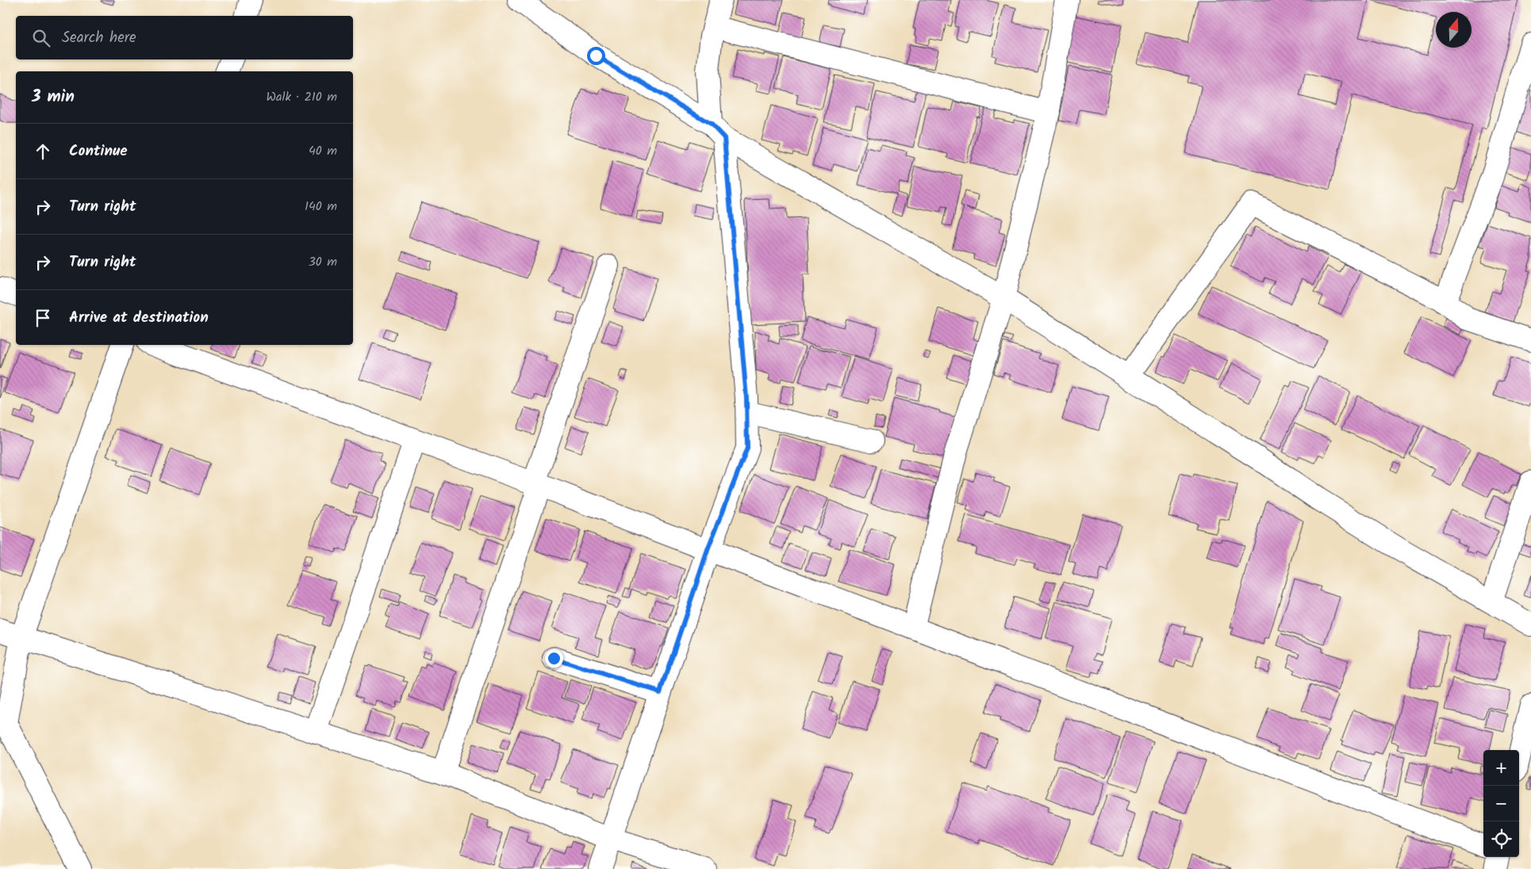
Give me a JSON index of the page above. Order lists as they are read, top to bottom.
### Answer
{
  "north": "top",
  "page": {
    "search": "Search here",
    "heading": ["3 min", "Walk · 210 m"],
    "list": [
      ["Continue", "40 m"],
      ["Turn right", "140 m"],
      ["Turn right", "30 m"],
      "Arrive at destination"
    ],
    "map_buttons": ["+", "−"]
  }
}
